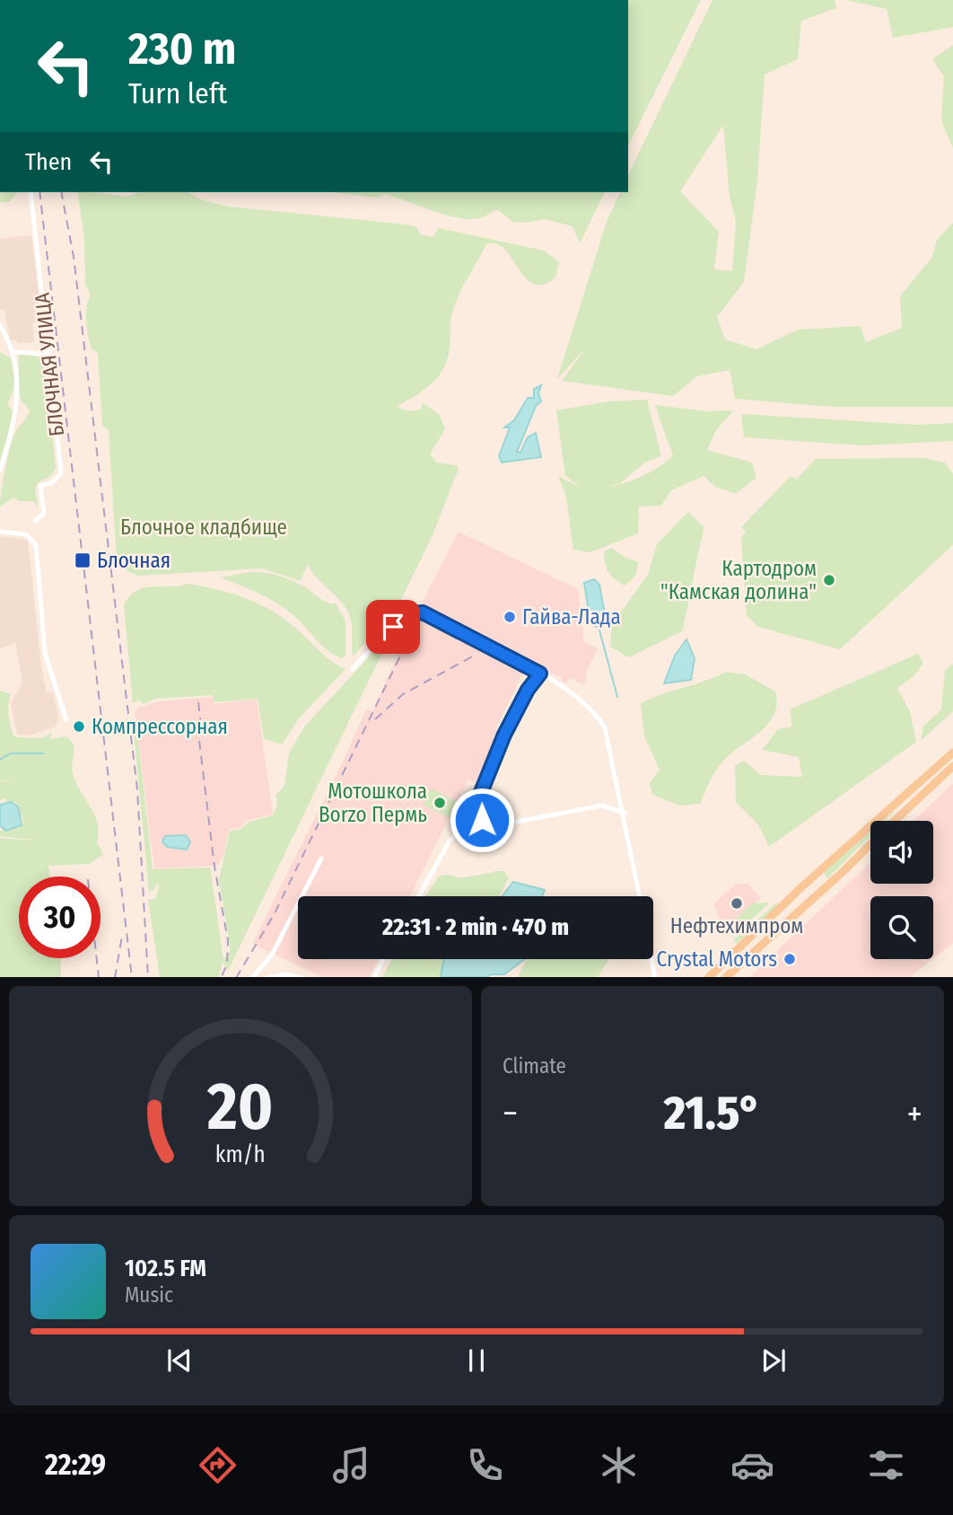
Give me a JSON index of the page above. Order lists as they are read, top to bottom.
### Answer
{
  "streets": {
    "street": ["БЛОЧНАЯ УЛИЦА"]
  },
  "parks": ["Блочное кладбище"],
  "places": {
    "transit": ["Блочная"],
    "other": [
      "Картодром \"Камская долина\"",
      "Гайва-Лада",
      "Компрессорная",
      "Мотошкола Borzo Пермь",
      "Нефтехимпром",
      "Crystal Motors"
    ]
  },
  "page": {
    "turn": ["230 m", "Turn left"],
    "then": "Then",
    "limit": "30",
    "trip": "22:31 · 2 min · 470 m",
    "tile": "Climate",
    "heat": ["−", "21.5°", "+"],
    "song": ["102.5 FM", "Music"],
    "tabs": "22:29",
    "gauge": ["20", "km/h"]
  }
}
